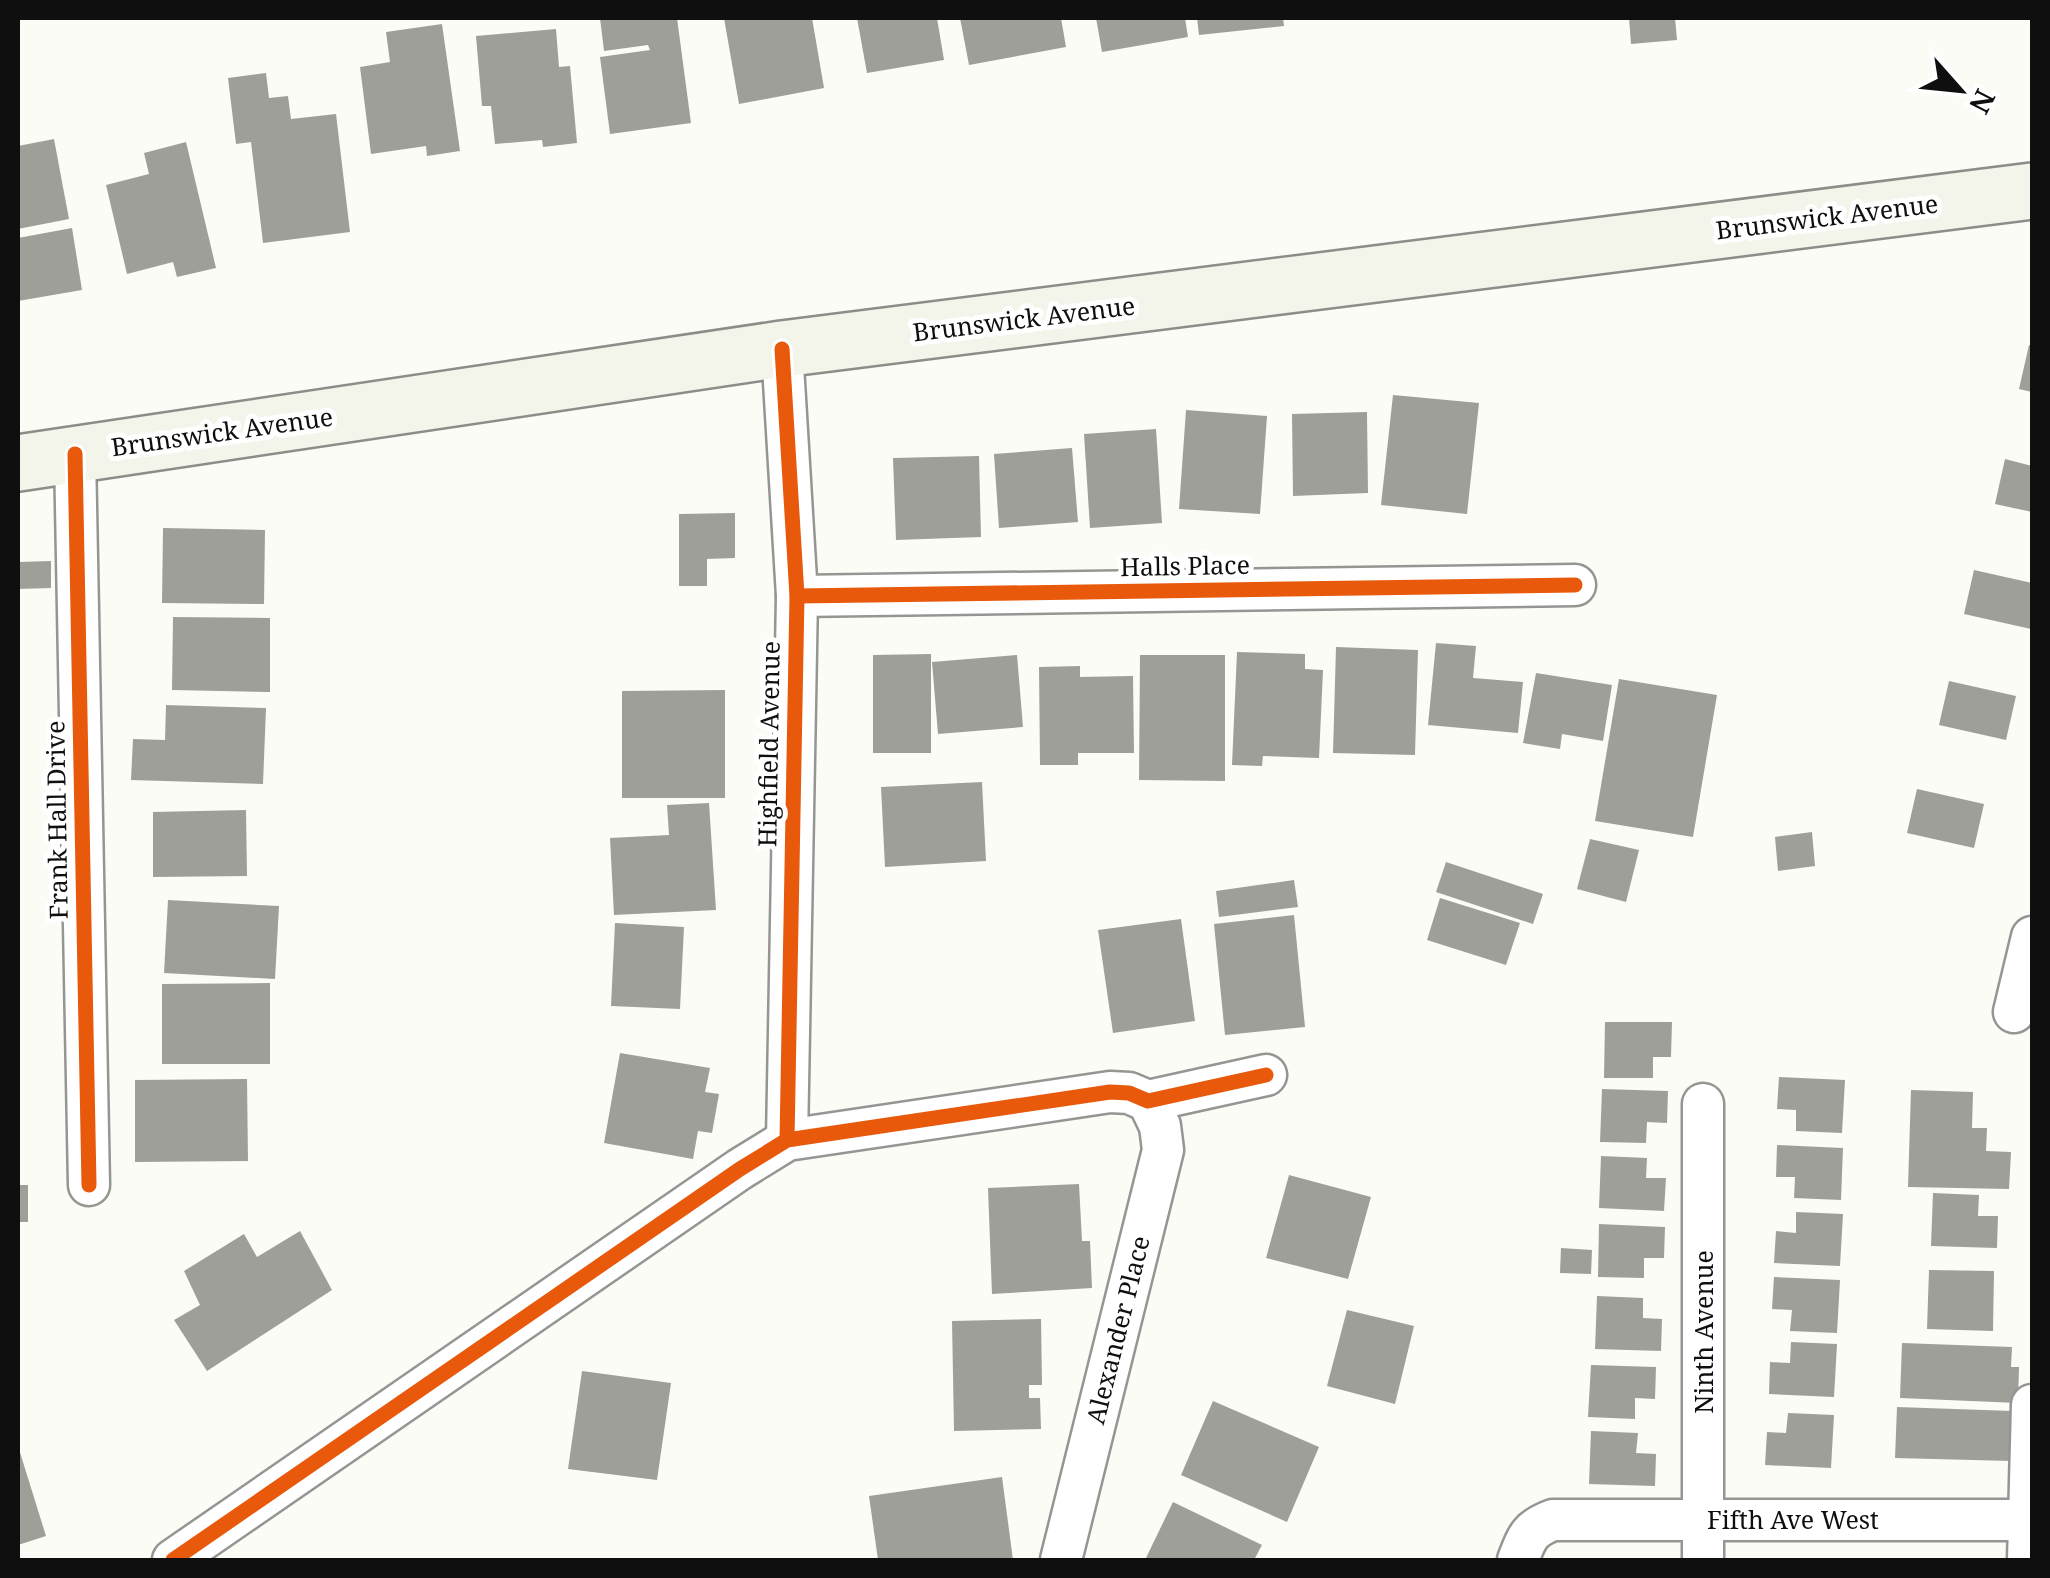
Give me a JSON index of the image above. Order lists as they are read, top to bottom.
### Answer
{
  "streets": {
    "main road": ["Brunswick Avenue"],
    "street": [
      "Halls Place",
      "Highfield Avenue",
      "Frank Hall Drive",
      "Alexander Place",
      "Ninth Avenue",
      "Fifth Ave West"
    ]
  },
  "crossings": [
    ["Brunswick Avenue", "Highfield Avenue"],
    ["Brunswick Avenue", "Frank Hall Drive"],
    ["Halls Place", "Highfield Avenue"],
    ["Ninth Avenue", "Fifth Ave West"]
  ],
  "north": "bottom right"
}
